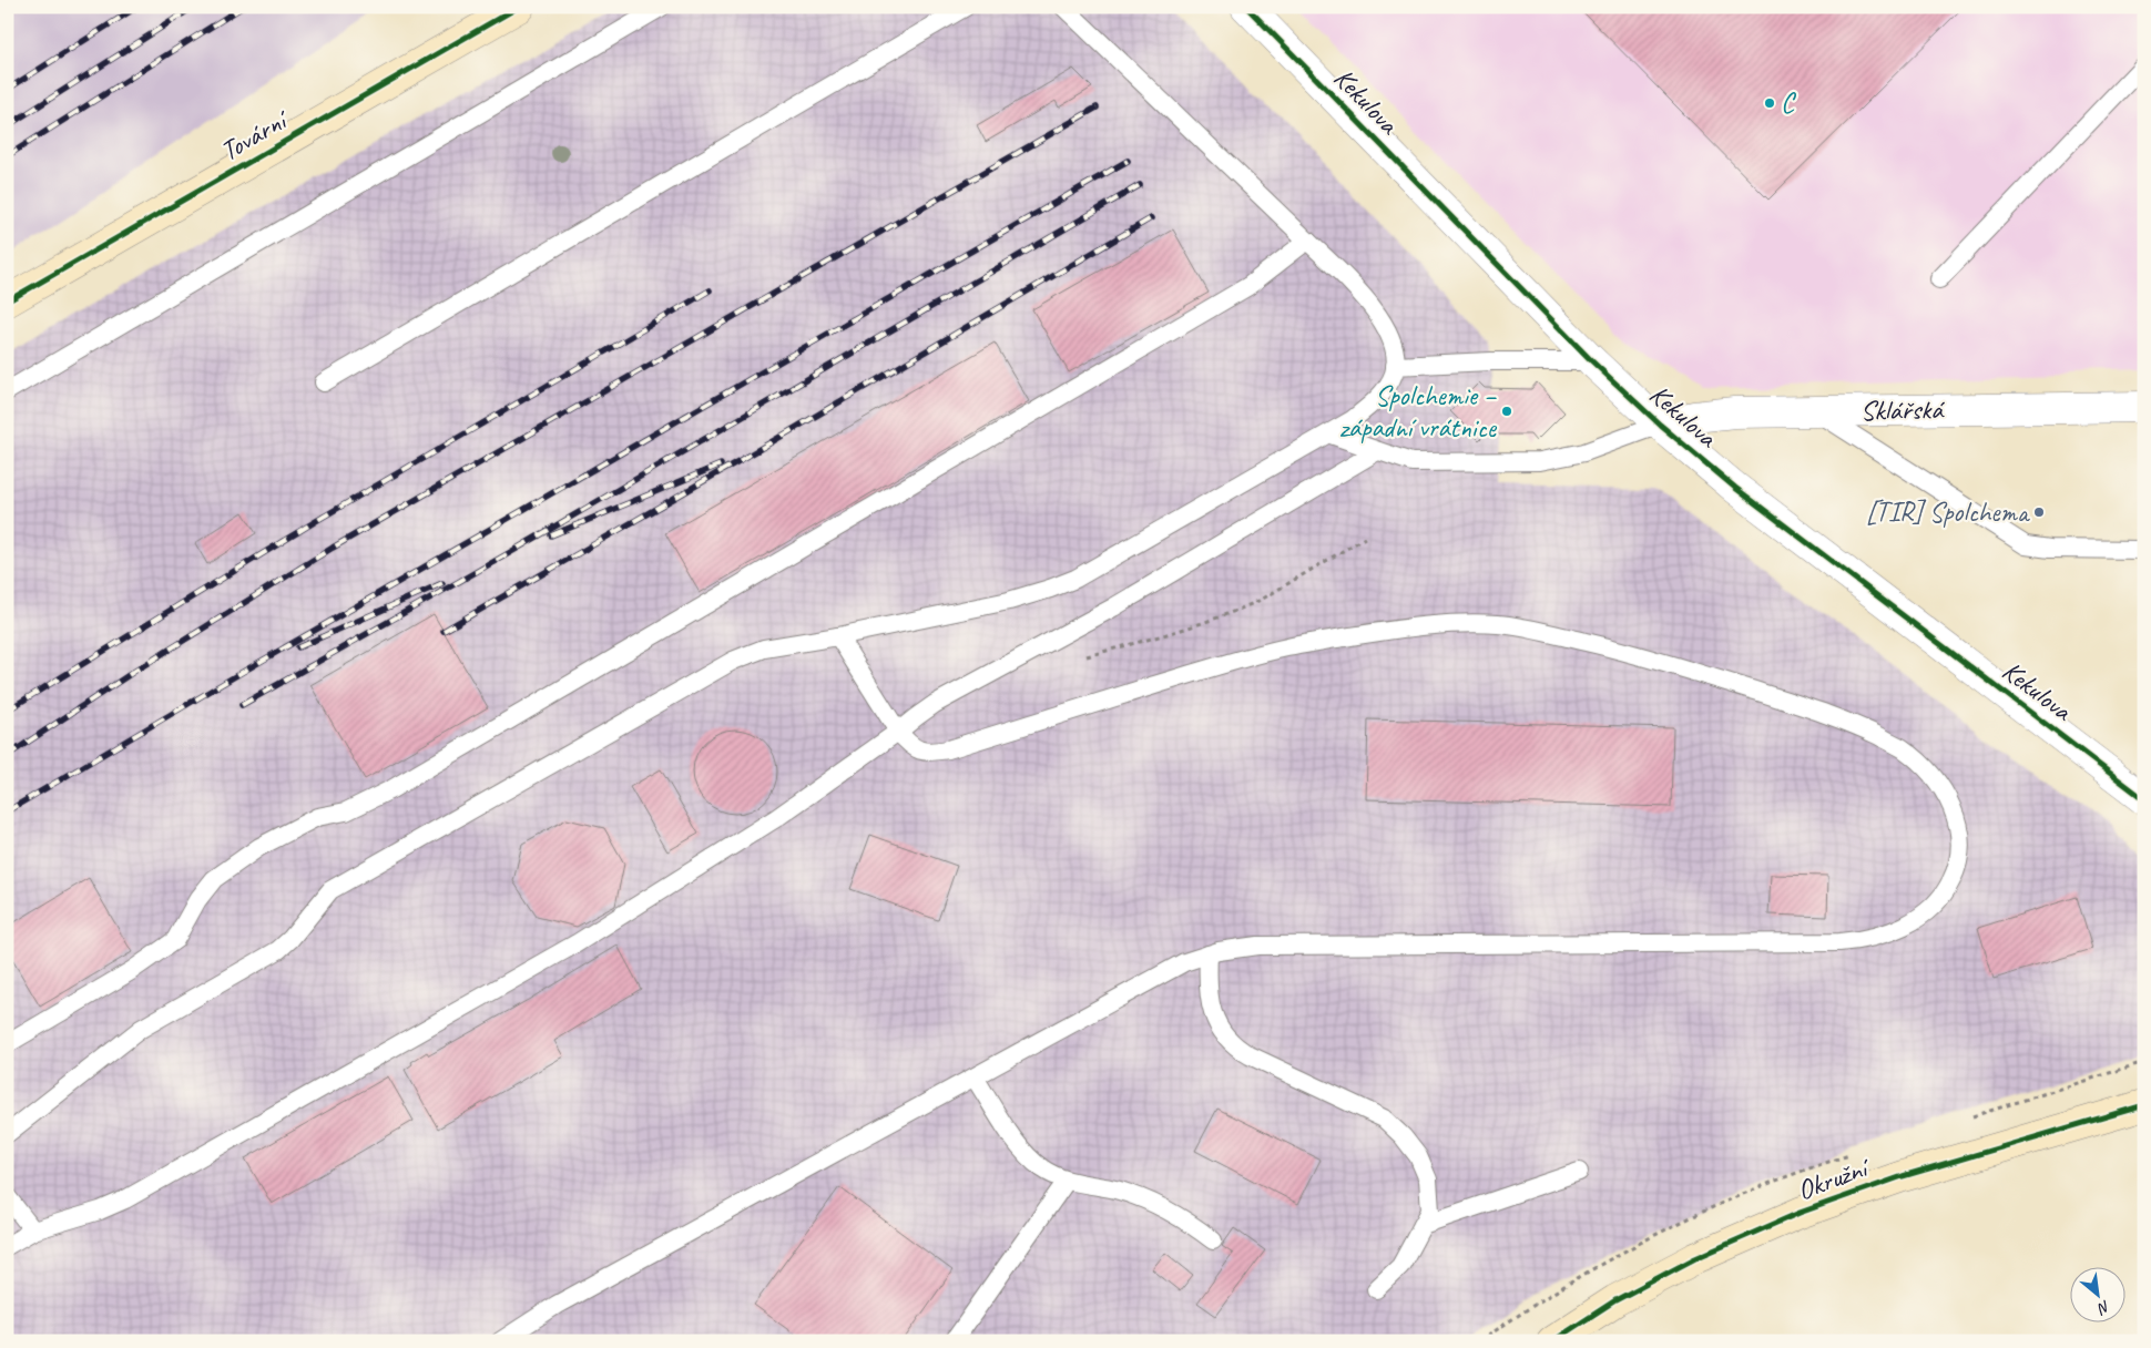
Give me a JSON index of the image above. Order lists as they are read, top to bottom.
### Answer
{
  "streets": {
    "street": [
      "Kekulova",
      "Tovární",
      "Sklářská",
      "Okružní"
    ]
  },
  "crossings": [
    ["Kekulova", "Sklářská"]
  ],
  "places": ["C", "Spolchemie – západní vrátnice", "[TIR] Spolchema"],
  "north": "bottom right"
}
